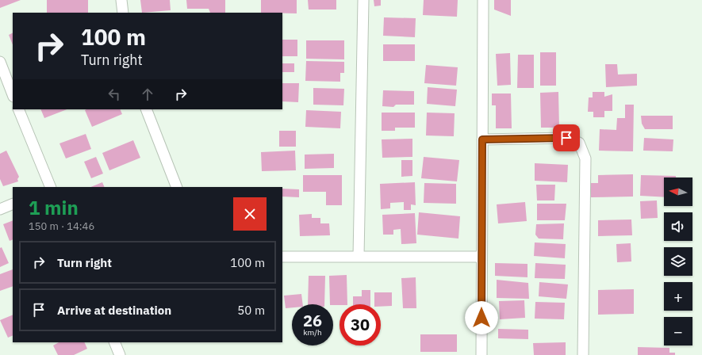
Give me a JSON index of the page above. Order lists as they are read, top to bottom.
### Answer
{
  "north": "left",
  "page": {
    "turn": ["100 m", "Turn right"],
    "map_buttons": ["+", "−"],
    "heading": ["1 min", "150 m · 14:46"],
    "list": [
      {
        "name": "Turn right",
        "value": "100 m"
      },
      {
        "name": "Arrive at destination",
        "value": "50 m"
      }
    ],
    "speed": "26 km/h",
    "limit": "30"
  }
}
